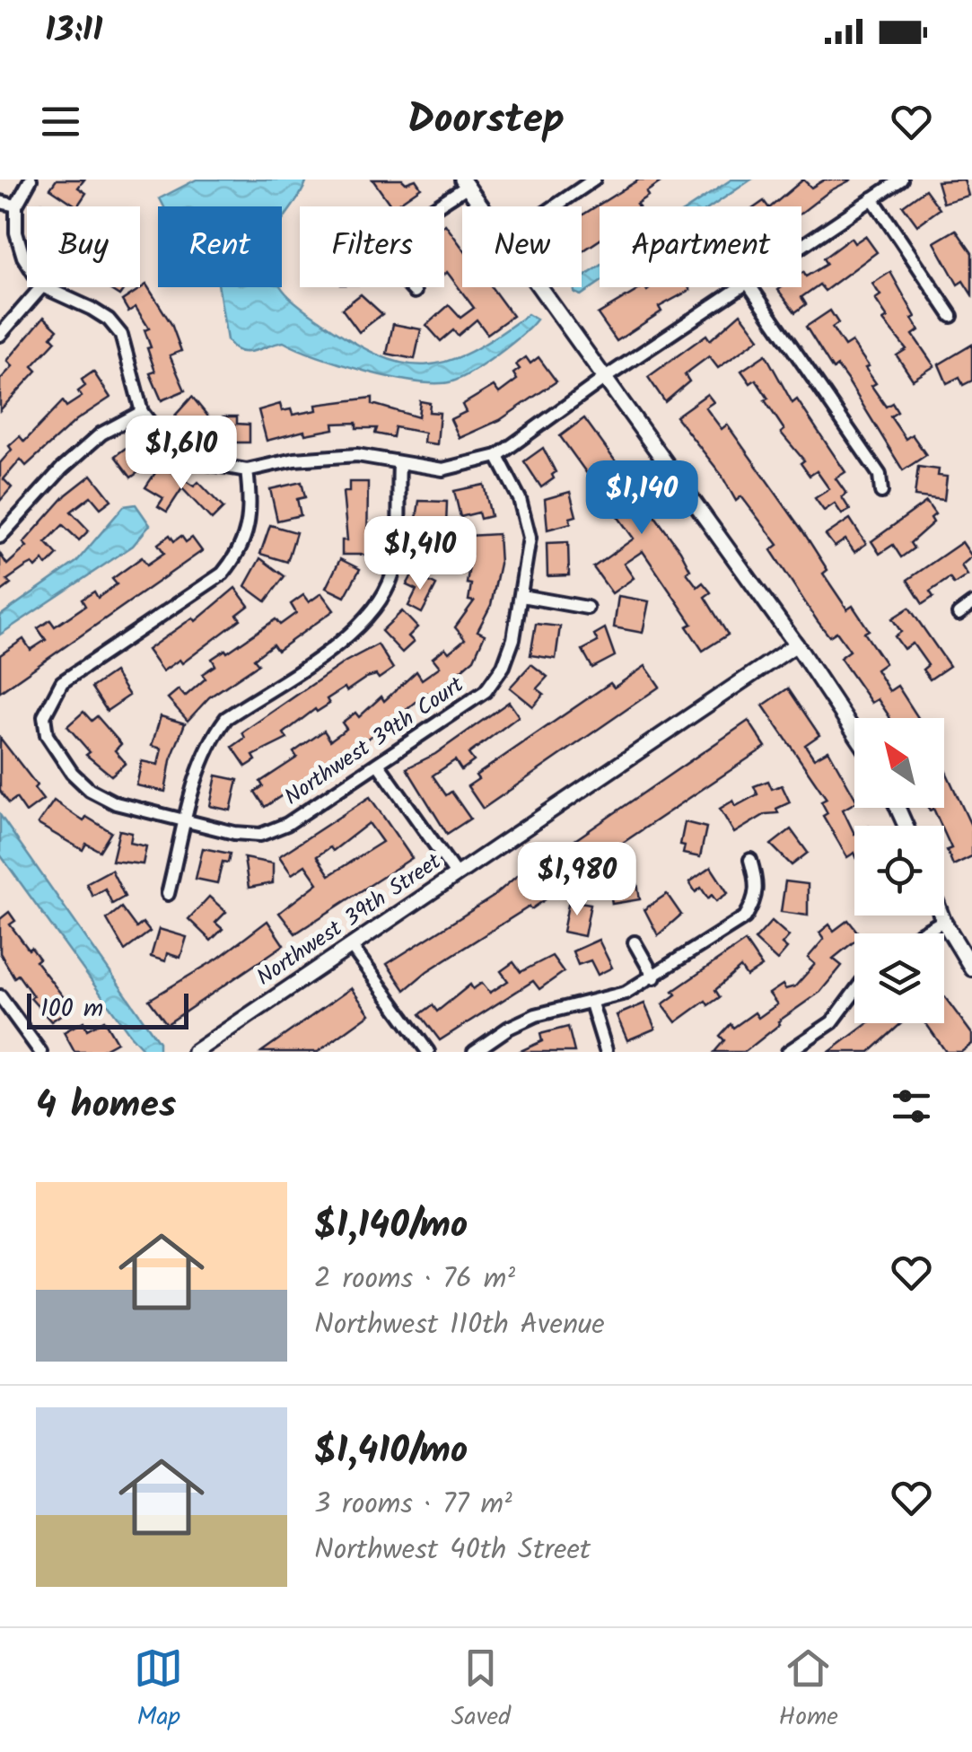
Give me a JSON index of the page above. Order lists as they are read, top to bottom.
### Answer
{
  "streets": {
    "street": ["Northwest 39th Court", "Northwest 39th Street"]
  },
  "scale_bar": "100 m",
  "north": "top left",
  "page": {
    "status": "13:11",
    "header": "Doorstep",
    "chip": [
      "Buy",
      "Rent",
      "Filters",
      "New",
      "Apartment"
    ],
    "price": [
      "$1,610",
      "$1,140",
      "$1,410",
      "$1,980"
    ],
    "scale": "100 m",
    "heading": "4 homes",
    "list": [
      {
        "name": "$1,140/mo",
        "note": "2 rooms · 76 m² · Northwest 110th Avenue"
      },
      {
        "name": "$1,410/mo",
        "note": "3 rooms · 77 m² · Northwest 40th Street"
      }
    ],
    "tabs": ["Map", "Saved", "Home"]
  }
}
